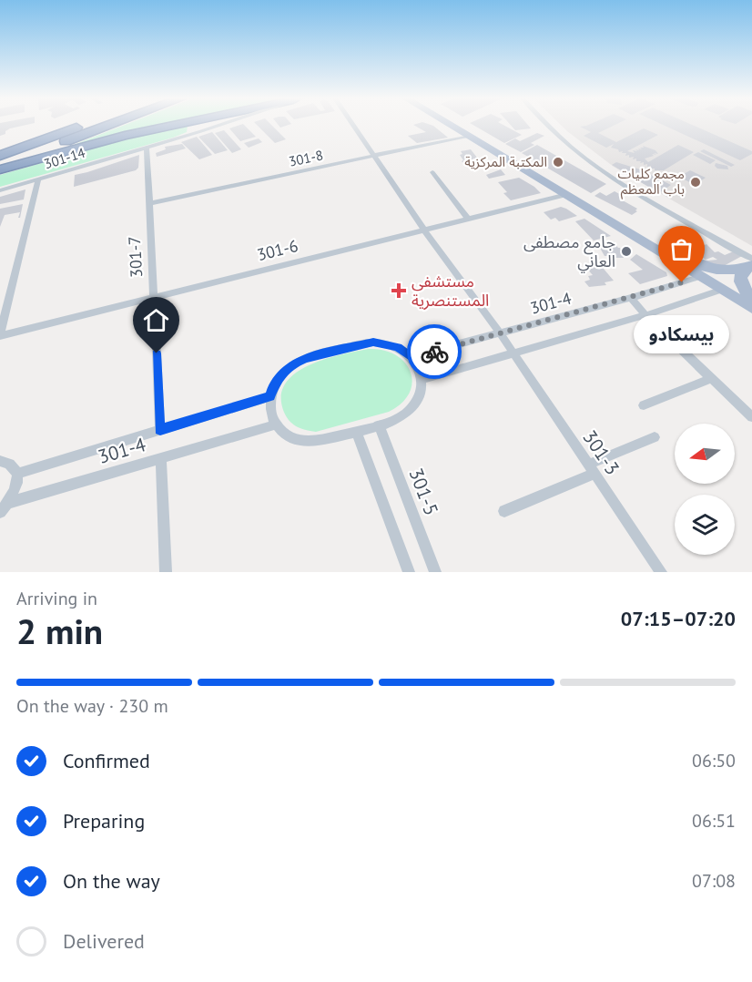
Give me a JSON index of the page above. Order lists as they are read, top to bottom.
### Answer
{
  "streets": {
    "street": [
      "301-14",
      "301-8",
      "301-6",
      "301-7",
      "301-4",
      "301-3",
      "301-5"
    ]
  },
  "crossings": [
    ["301-14", "301-7"],
    ["301-8", "301-7"],
    ["301-8", "301-3"],
    ["301-6", "301-7"],
    ["301-6", "301-3"],
    ["301-7", "301-4"],
    ["301-4", "301-3"],
    ["301-4", "301-5"]
  ],
  "places": {
    "other": [
      "المكتبة المركزية",
      "مجمع كليات باب المعظم",
      "جامع مصطفى العاني",
      "بيسكادو"
    ],
    "health": ["مستشفى المستنصرية"]
  },
  "north": "left",
  "page": {
    "bubble": "بيسكادو",
    "heading": ["2 min", "Arriving in", "07:15–07:20"],
    "bar": "On the way · 230 m",
    "list": [
      ["Confirmed", "06:50"],
      ["Preparing", "06:51"],
      ["On the way", "07:08"],
      "Delivered"
    ]
  }
}
